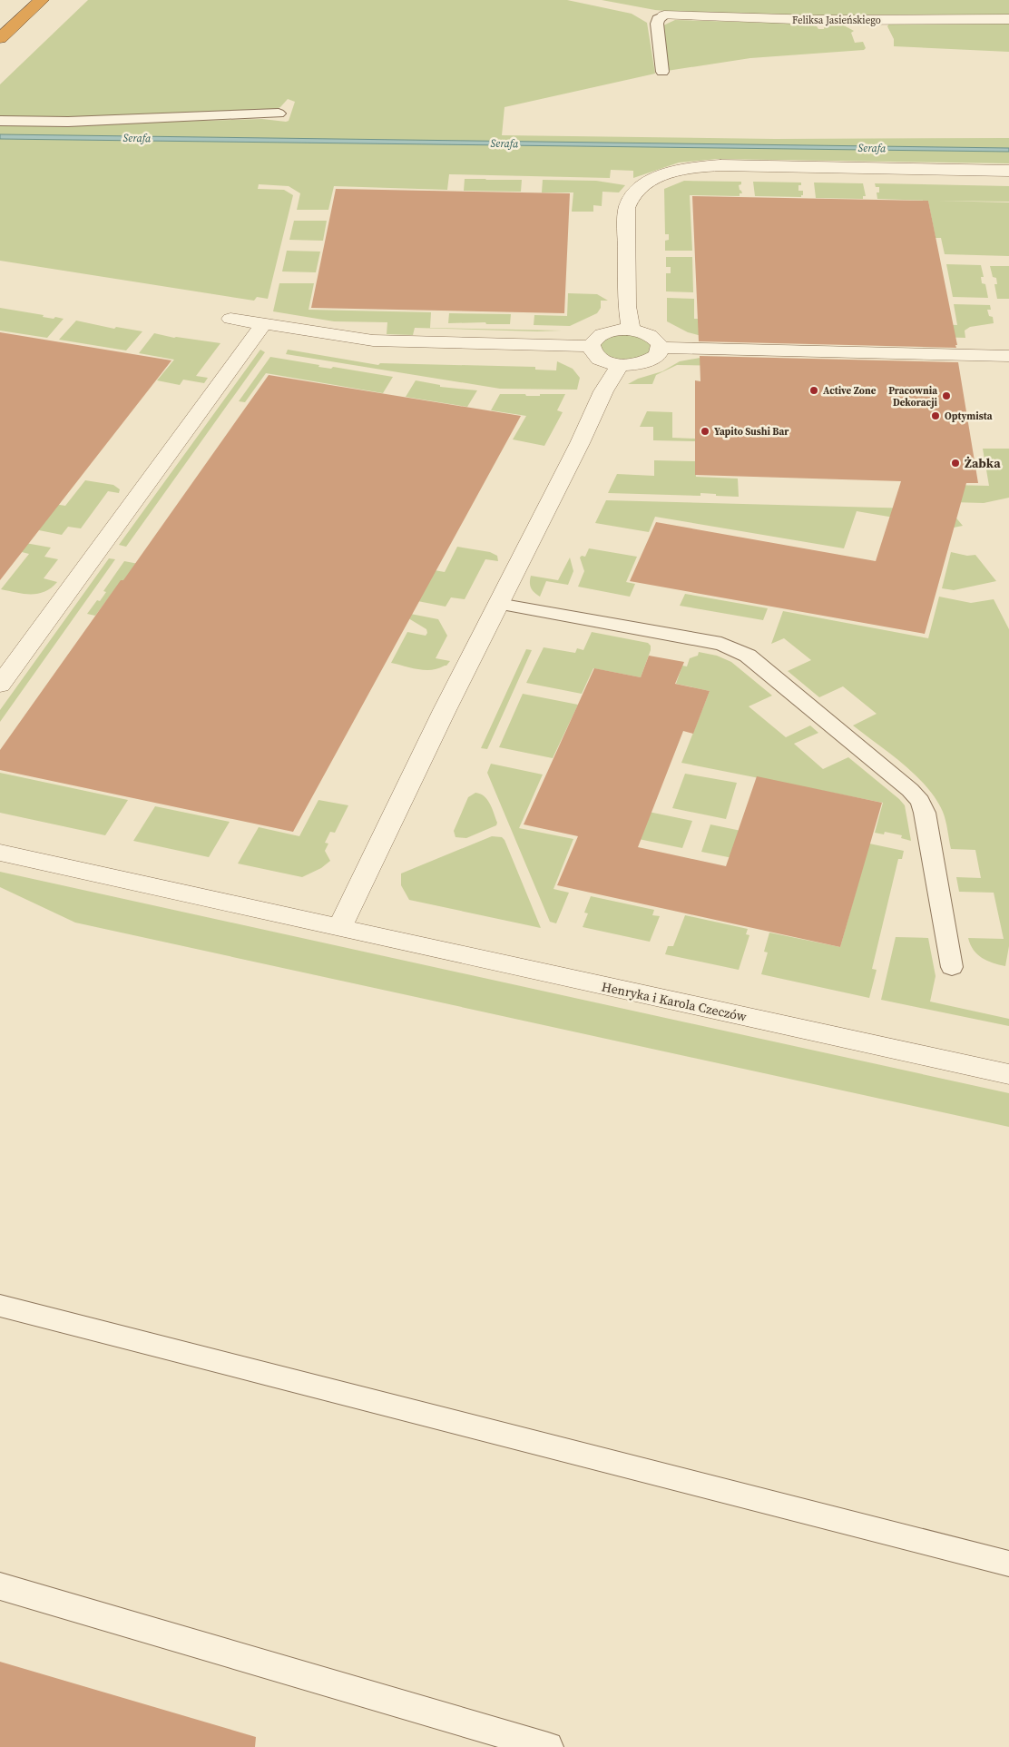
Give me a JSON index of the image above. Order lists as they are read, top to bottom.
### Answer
{
  "streets": {
    "street": ["Feliksa Jasieńskiego", "Henryka i Karola Czeczów"]
  },
  "water": ["Serafa"],
  "places": [
    "Active Zone",
    "Pracownia Dekoracji",
    "Optymista",
    "Yapito Sushi Bar",
    "Żabka"
  ]
}
